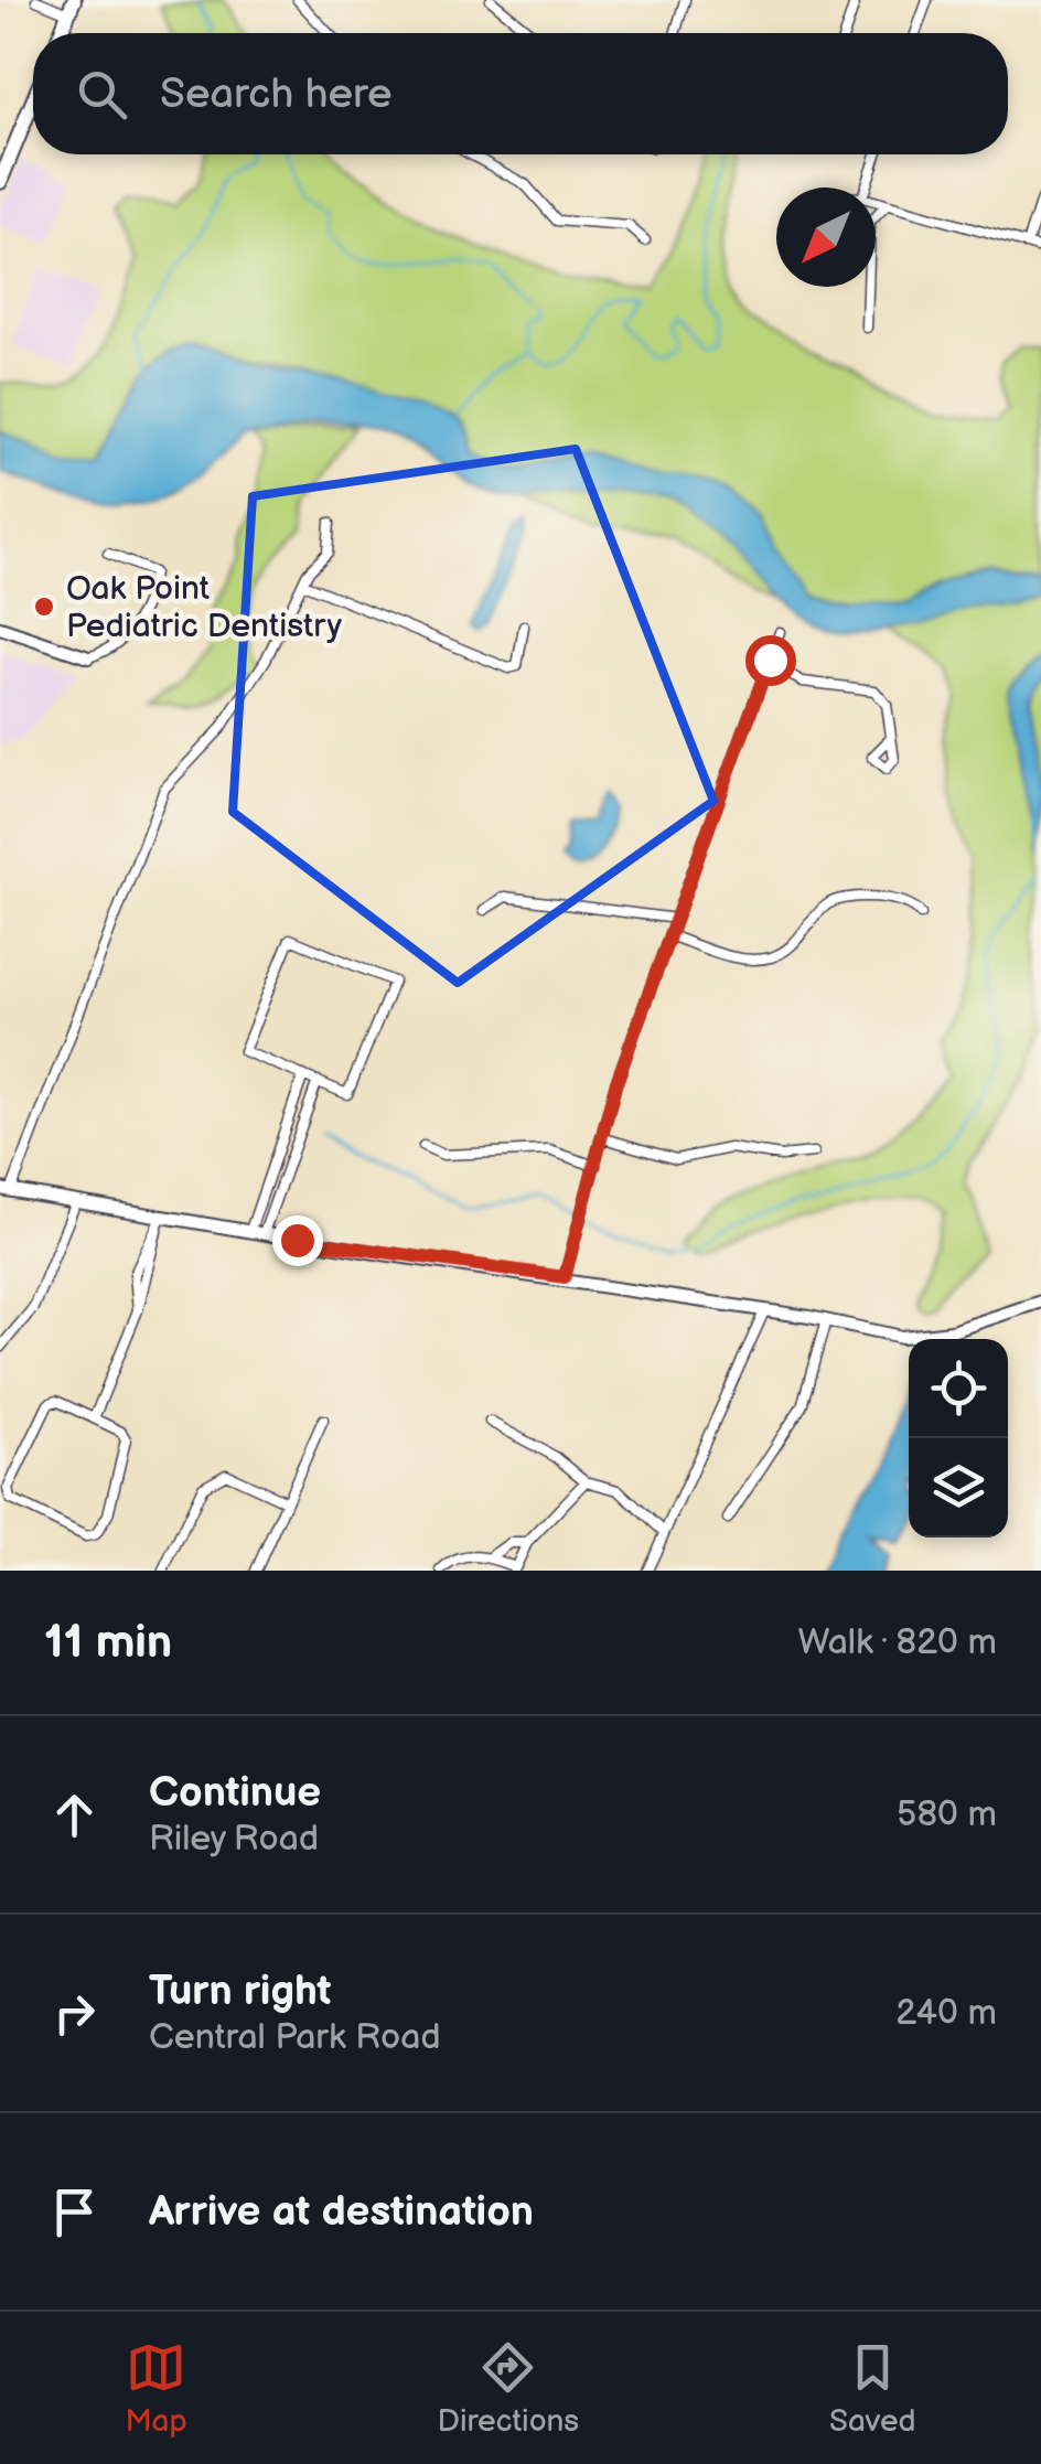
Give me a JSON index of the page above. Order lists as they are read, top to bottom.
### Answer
{
  "places": ["Oak Point Pediatric Dentistry"],
  "north": "bottom left",
  "page": {
    "search": "Search here",
    "heading": ["11 min", "Walk · 820 m"],
    "list": [
      ["Continue", "Riley Road", "580 m"],
      ["Turn right", "Central Park Road", "240 m"],
      "Arrive at destination"
    ],
    "nav": ["Map", "Directions", "Saved"]
  }
}
